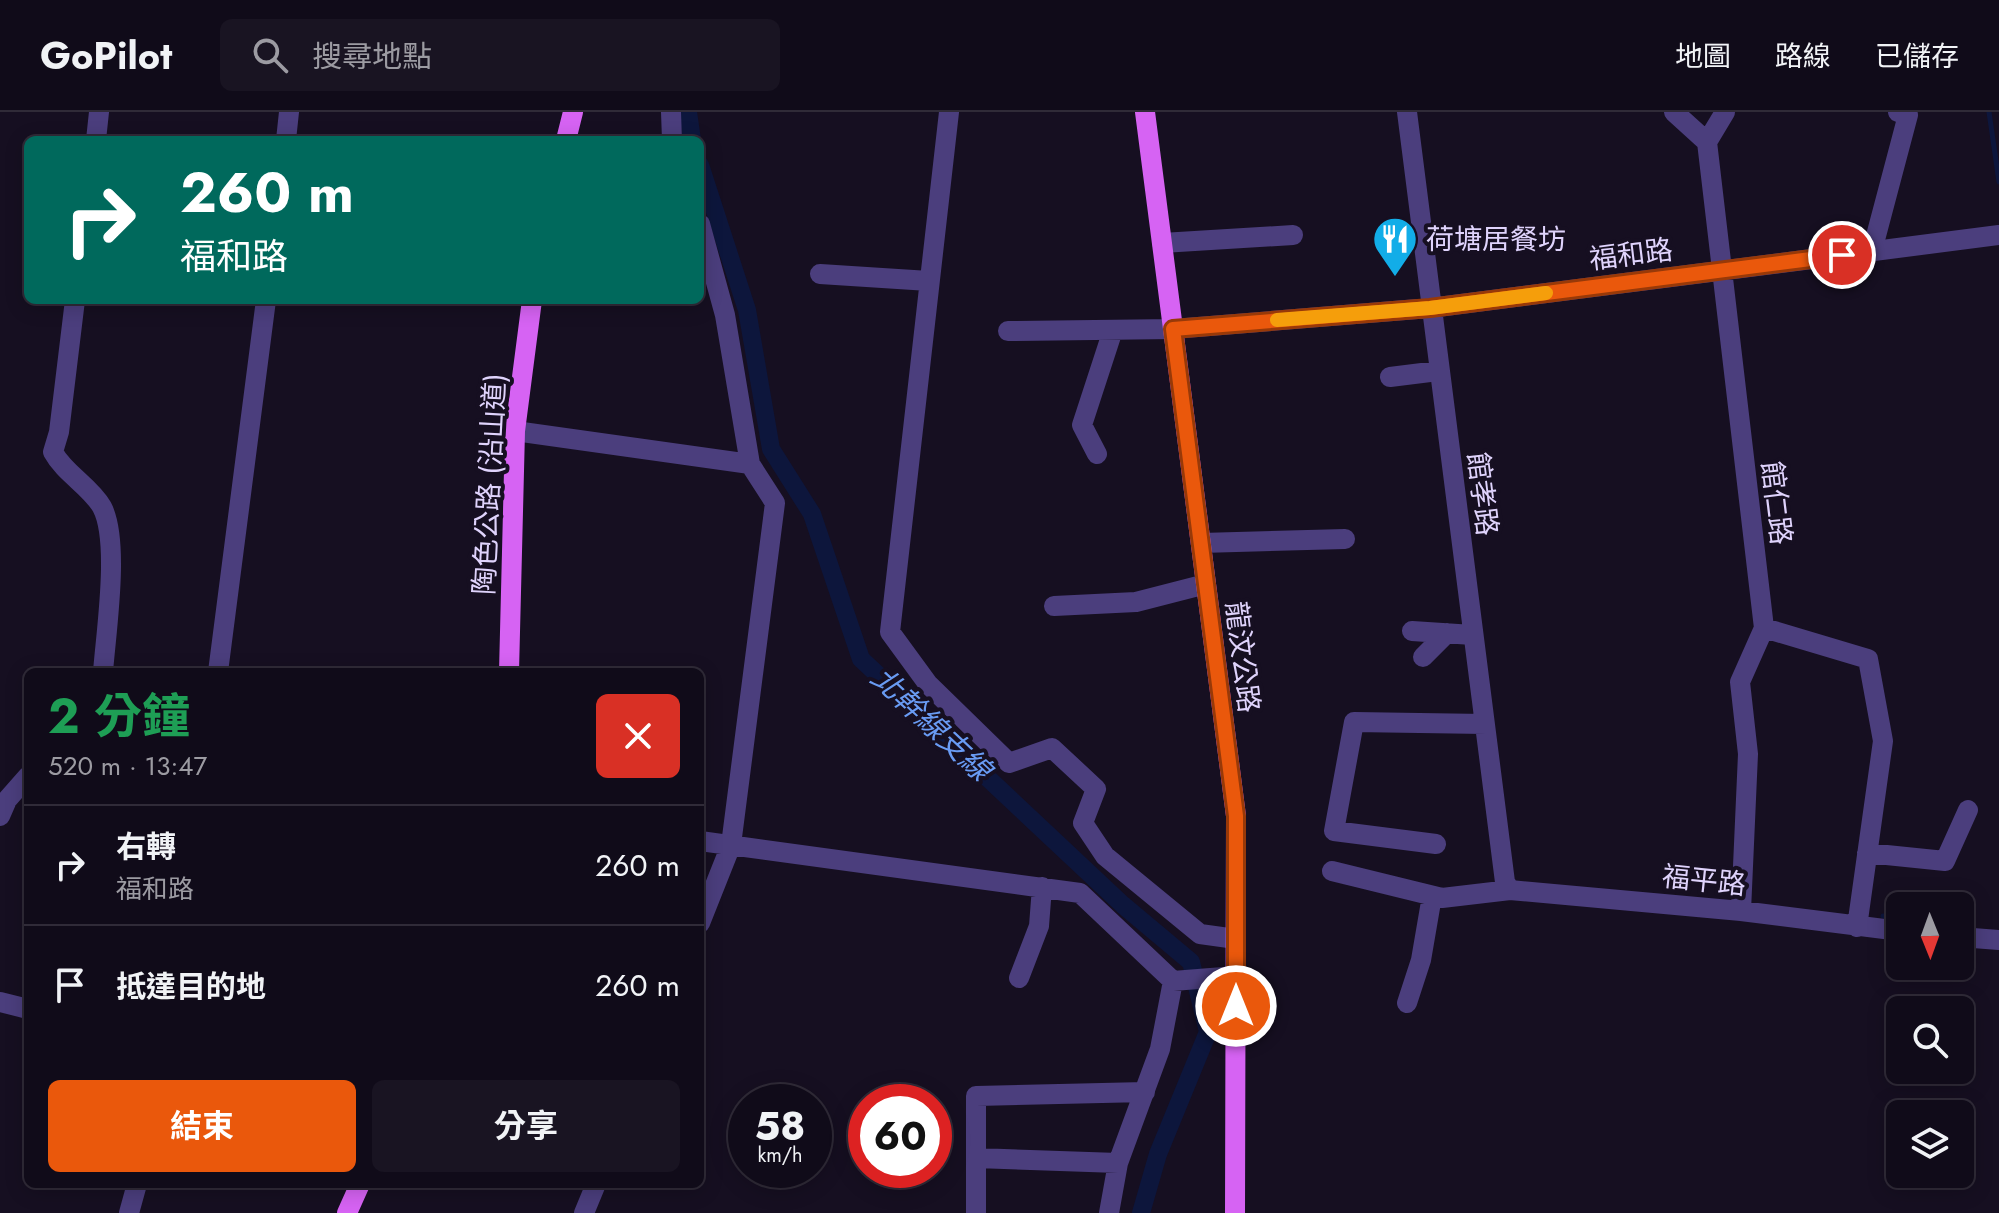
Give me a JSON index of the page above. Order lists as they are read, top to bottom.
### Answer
{
  "streets": {
    "main road": ["陶色公路 (沿山道)", "龍汶公路"],
    "street": [
      "福和路",
      "館孝路",
      "館仁路",
      "福平路"
    ]
  },
  "crossings": [
    ["福和路", "館孝路"],
    ["福和路", "館仁路"],
    ["福和路", "龍汶公路"],
    ["館孝路", "福平路"]
  ],
  "water": ["北幹線支線"],
  "places": {
    "restaurant": ["荷塘居餐坊"]
  },
  "north": "bottom",
  "page": {
    "header": "GoPilot",
    "search": "搜尋地點",
    "nav": ["地圖", "路線", "已儲存"],
    "turn": ["260 m", "福和路"],
    "heading": ["2 分鐘", "520 m · 13:47"],
    "list": [
      {
        "name": "右轉",
        "note": "福和路",
        "value": "260 m"
      },
      {
        "name": "抵達目的地",
        "value": "260 m"
      }
    ],
    "buttons": ["結束", "分享"],
    "speed": "58 km/h",
    "limit": "60"
  }
}
